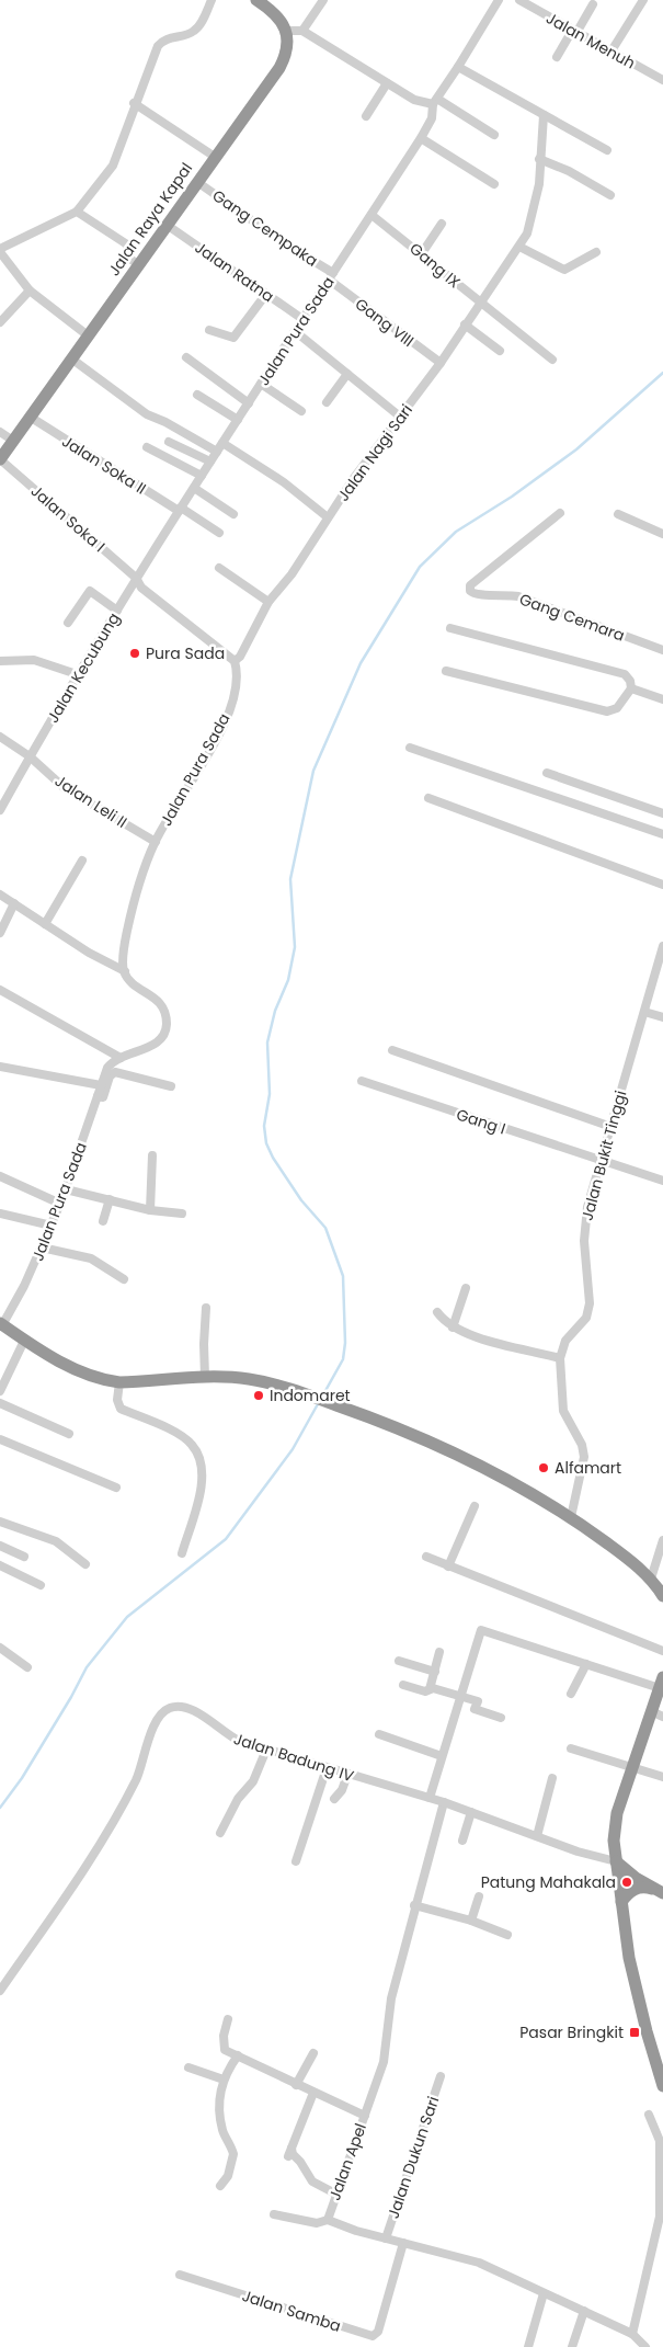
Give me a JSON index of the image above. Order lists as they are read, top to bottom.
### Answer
{
  "streets": {
    "highway": ["Jalan Raya Kapal"],
    "street": [
      "Jalan Menuh",
      "Gang Cempaka",
      "Gang IX",
      "Jalan Ratna",
      "Gang VIII",
      "Jalan Pura Sada",
      "Jalan Nagi Sari",
      "Jalan Soka II",
      "Jalan Soka I",
      "Gang Cemara",
      "Jalan Kecubung",
      "Jalan Leli II",
      "Gang I",
      "Jalan Bukit Tinggi",
      "Jalan Badung IV",
      "Jalan Dukun Sari",
      "Jalan Apel",
      "Jalan Samba"
    ]
  },
  "crossings": [
    ["Jalan Raya Kapal", "Gang Cempaka"],
    ["Jalan Raya Kapal", "Jalan Ratna"],
    ["Jalan Raya Kapal", "Jalan Soka II"],
    ["Jalan Raya Kapal", "Jalan Soka I"],
    ["Gang Cempaka", "Gang VIII"],
    ["Gang Cempaka", "Jalan Pura Sada"],
    ["Gang IX", "Jalan Pura Sada"],
    ["Gang IX", "Jalan Nagi Sari"],
    ["Jalan Ratna", "Jalan Pura Sada"],
    ["Gang VIII", "Jalan Pura Sada"],
    ["Gang VIII", "Jalan Nagi Sari"],
    ["Jalan Pura Sada", "Jalan Nagi Sari"],
    ["Jalan Pura Sada", "Jalan Soka II"],
    ["Jalan Pura Sada", "Jalan Soka I"],
    ["Jalan Pura Sada", "Jalan Kecubung"],
    ["Jalan Pura Sada", "Jalan Leli II"],
    ["Jalan Soka I", "Jalan Kecubung"],
    ["Jalan Kecubung", "Jalan Leli II"],
    ["Gang I", "Jalan Bukit Tinggi"],
    ["Jalan Badung IV", "Jalan Apel"],
    ["Jalan Dukun Sari", "Jalan Apel"],
    ["Jalan Apel", "Jalan Samba"]
  ],
  "places": {
    "other": [
      "Pura Sada",
      "Indomaret",
      "Alfamart",
      "Patung Mahakala"
    ],
    "transit": ["Pasar Bringkit"]
  }
}
